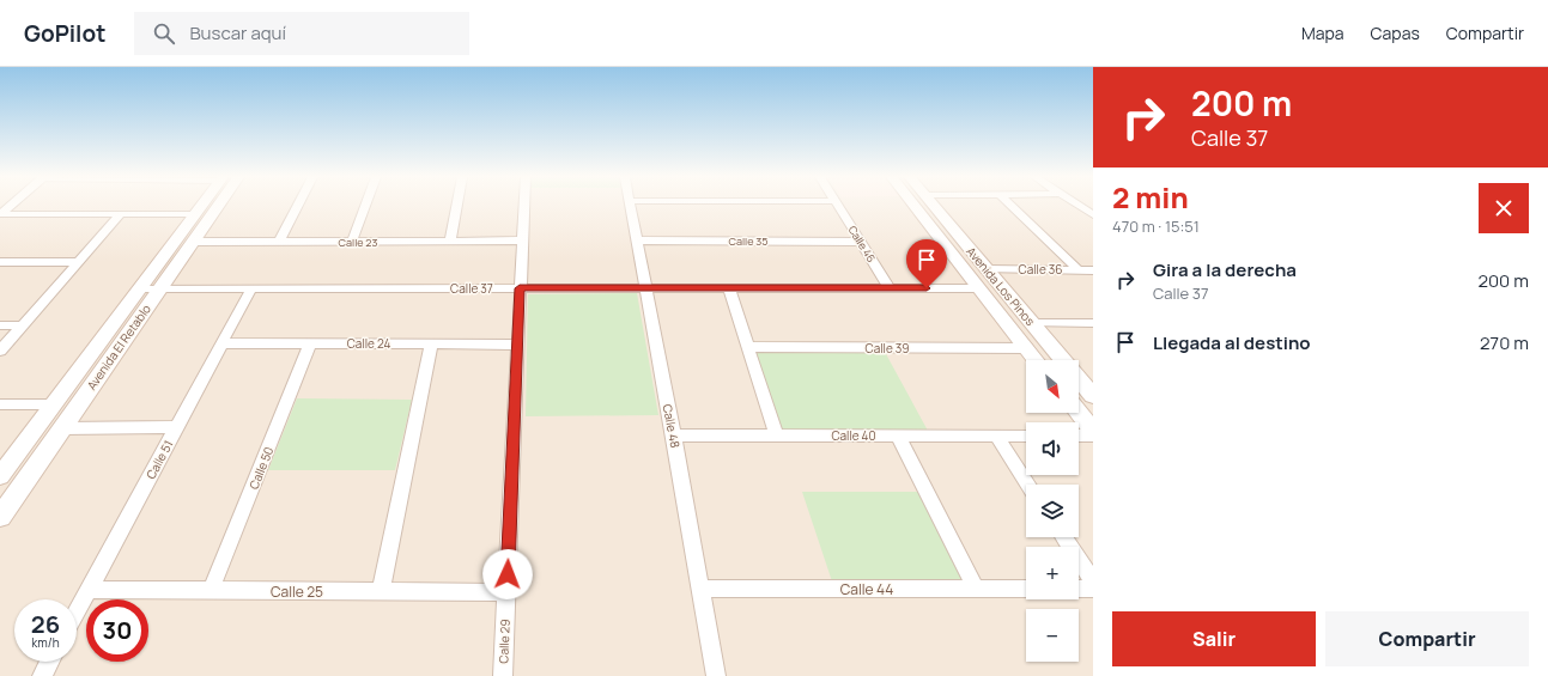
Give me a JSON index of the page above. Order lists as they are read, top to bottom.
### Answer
{
  "streets": {
    "main road": ["Avenida Los Pinos", "Avenida El Retablo"],
    "street": [
      "Calle 35",
      "Calle 23",
      "Calle 46",
      "Calle 36",
      "Calle 37",
      "Calle 24",
      "Calle 39",
      "Calle 48",
      "Calle 40",
      "Calle 51",
      "Calle 50",
      "Calle 44",
      "Calle 25",
      "Calle 29"
    ]
  },
  "crossings": [
    ["Calle 35", "Calle 46"],
    ["Calle 35", "Calle 48"],
    ["Calle 23", "Avenida El Retablo"],
    ["Calle 23", "Calle 29"],
    ["Calle 46", "Calle 37"],
    ["Calle 36", "Avenida Los Pinos"],
    ["Avenida Los Pinos", "Calle 37"],
    ["Avenida Los Pinos", "Calle 39"],
    ["Calle 37", "Avenida El Retablo"],
    ["Calle 37", "Calle 48"],
    ["Calle 37", "Calle 51"],
    ["Calle 37", "Calle 29"],
    ["Calle 24", "Calle 51"],
    ["Calle 24", "Calle 50"],
    ["Calle 24", "Calle 29"],
    ["Calle 48", "Calle 40"],
    ["Calle 48", "Calle 44"],
    ["Calle 51", "Calle 25"],
    ["Calle 50", "Calle 25"],
    ["Calle 25", "Calle 29"]
  ],
  "north": "bottom right",
  "page": {
    "header": "GoPilot",
    "search": "Buscar aquí",
    "nav": ["Mapa", "Capas", "Compartir"],
    "turn": ["200 m", "Calle 37"],
    "heading": ["2 min", "470 m · 15:51"],
    "list": [
      {
        "name": "Gira a la derecha",
        "note": "Calle 37",
        "value": "200 m"
      },
      {
        "name": "Llegada al destino",
        "value": "270 m"
      }
    ],
    "map_buttons": ["+", "−"],
    "speed": "26 km/h",
    "limit": "30",
    "buttons": ["Salir", "Compartir"]
  }
}
